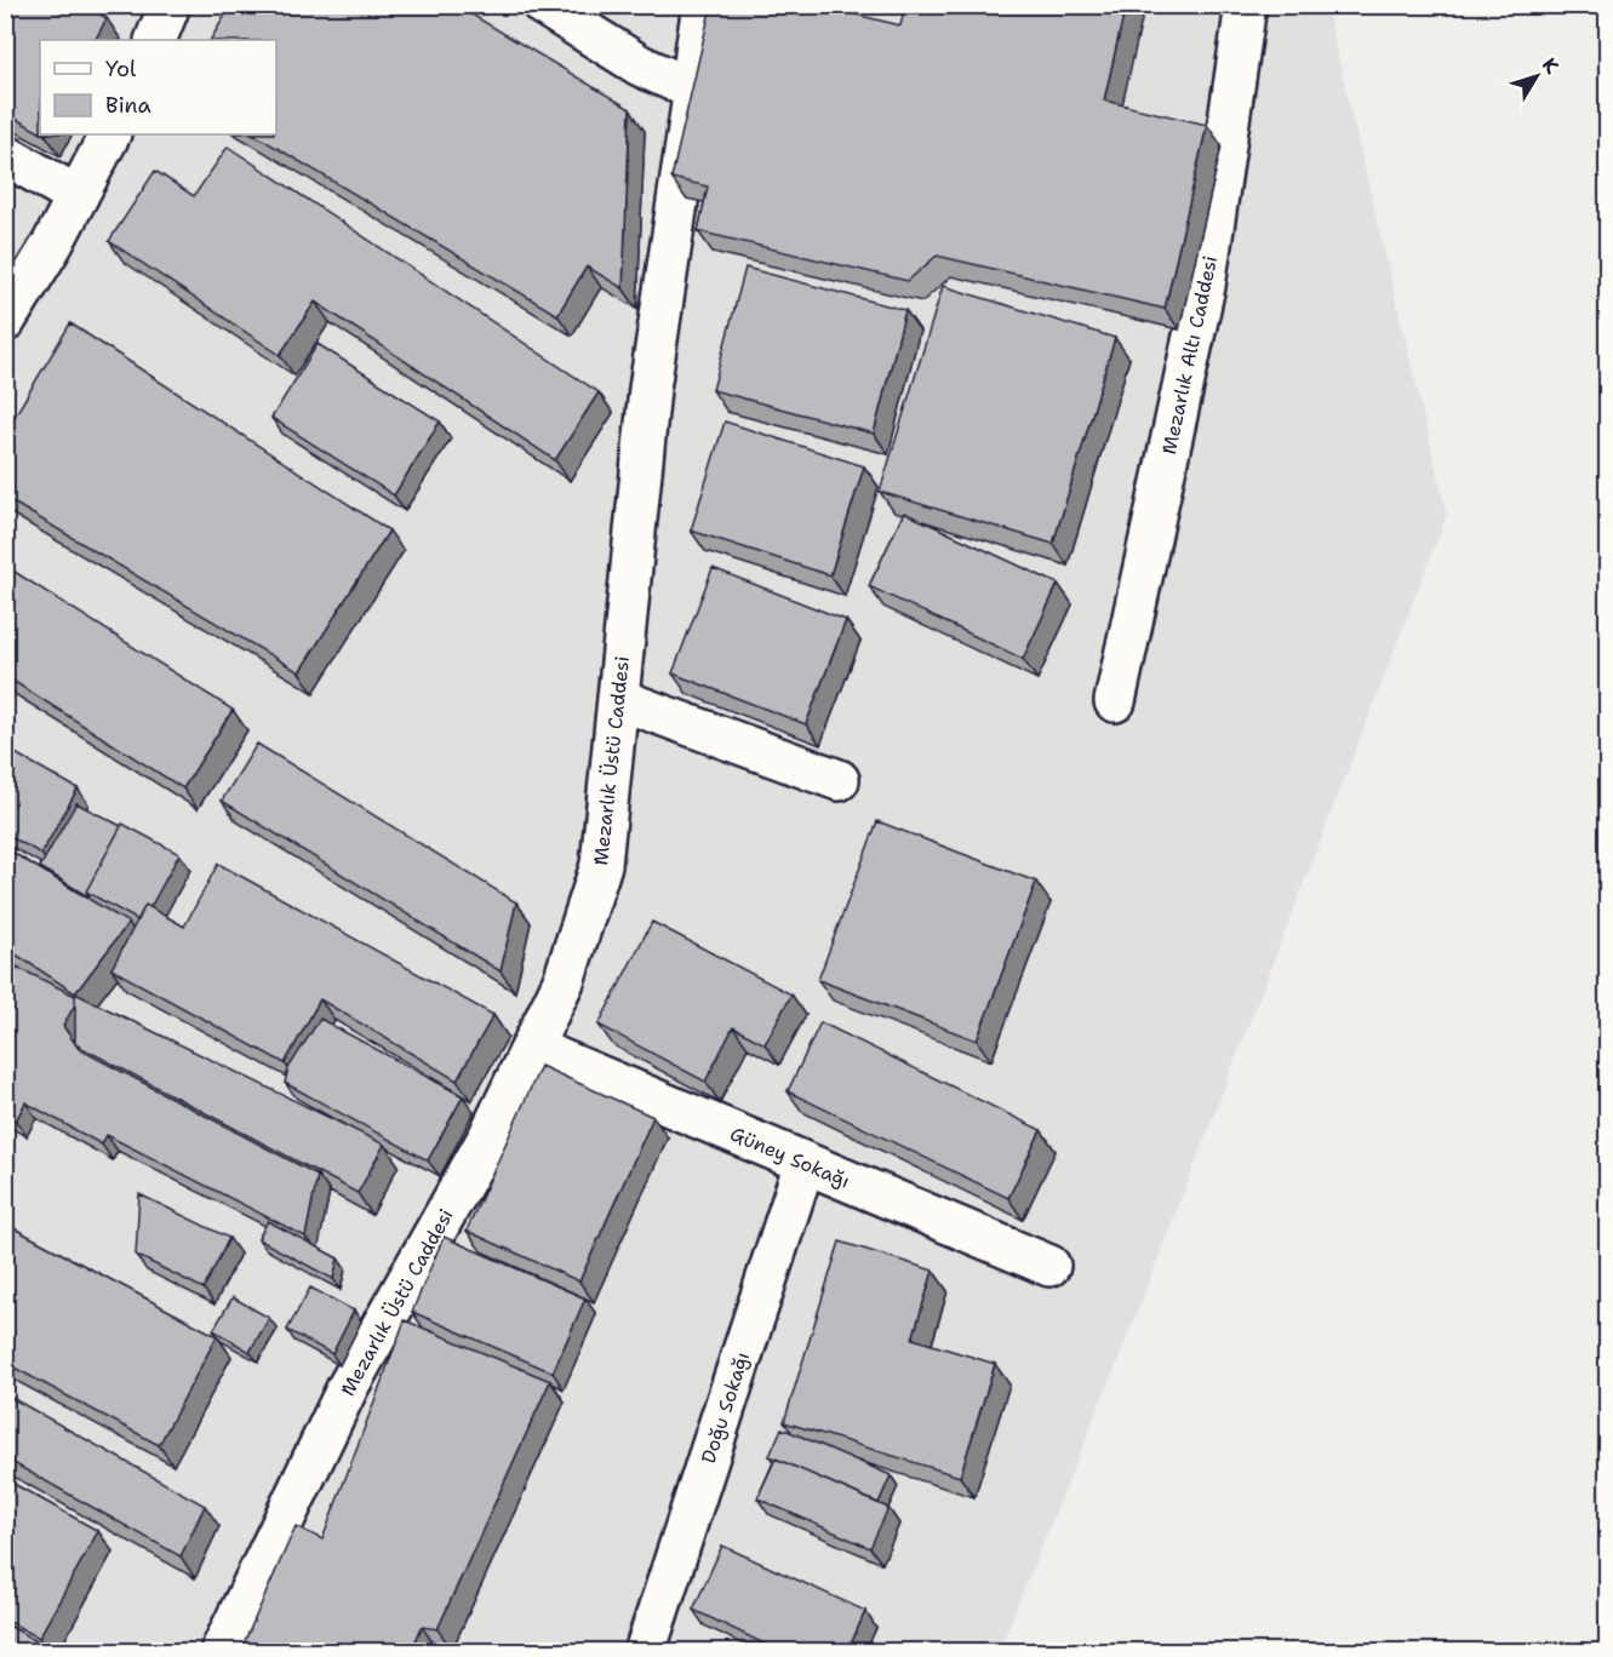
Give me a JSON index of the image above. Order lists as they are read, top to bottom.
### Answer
{
  "streets": {
    "street": [
      "Mezarlık Altı Caddesi",
      "Mezarlık Üstü Caddesi",
      "Güney Sokağı",
      "Doğu Sokağı"
    ]
  },
  "crossings": [
    ["Mezarlık Üstü Caddesi", "Güney Sokağı"],
    ["Güney Sokağı", "Doğu Sokağı"]
  ],
  "legend": ["Yol", "Bina"],
  "north": "top right"
}
